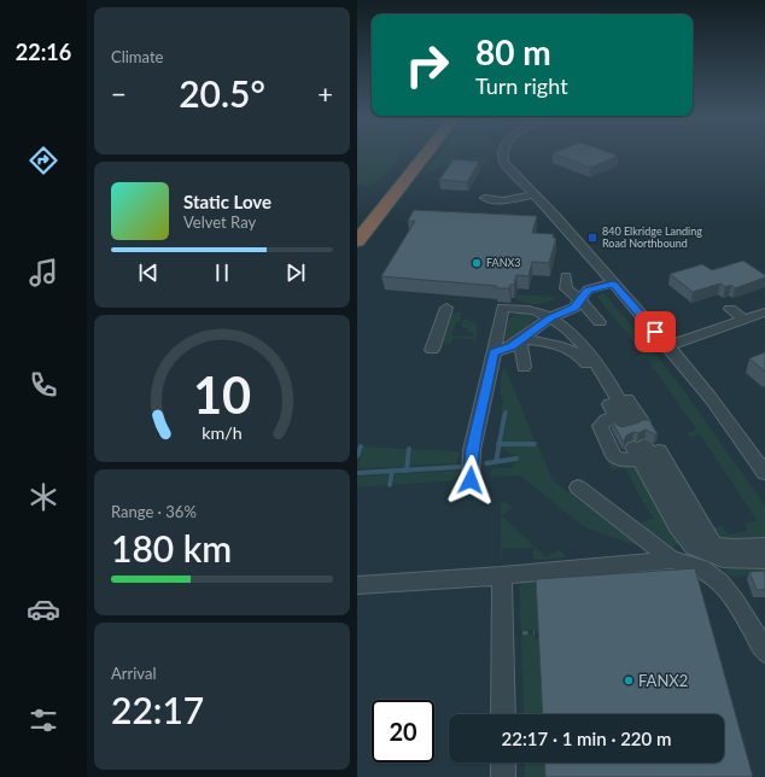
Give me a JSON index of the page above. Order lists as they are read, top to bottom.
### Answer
{
  "places": {
    "transit": ["840 Elkridge Landing Road Northbound"],
    "other": ["FANX3", "FANX2"]
  },
  "page": {
    "tabs": "22:16",
    "tile": [
      "Climate",
      ["Range · 36%", "180 km"],
      ["Arrival", "22:17"]
    ],
    "turn": ["80 m", "Turn right"],
    "heat": ["−", "20.5°", "+"],
    "song": ["Static Love", "Velvet Ray"],
    "limit": "20",
    "trip": "22:17 · 1 min · 220 m",
    "gauge": ["10", "km/h"]
  }
}
